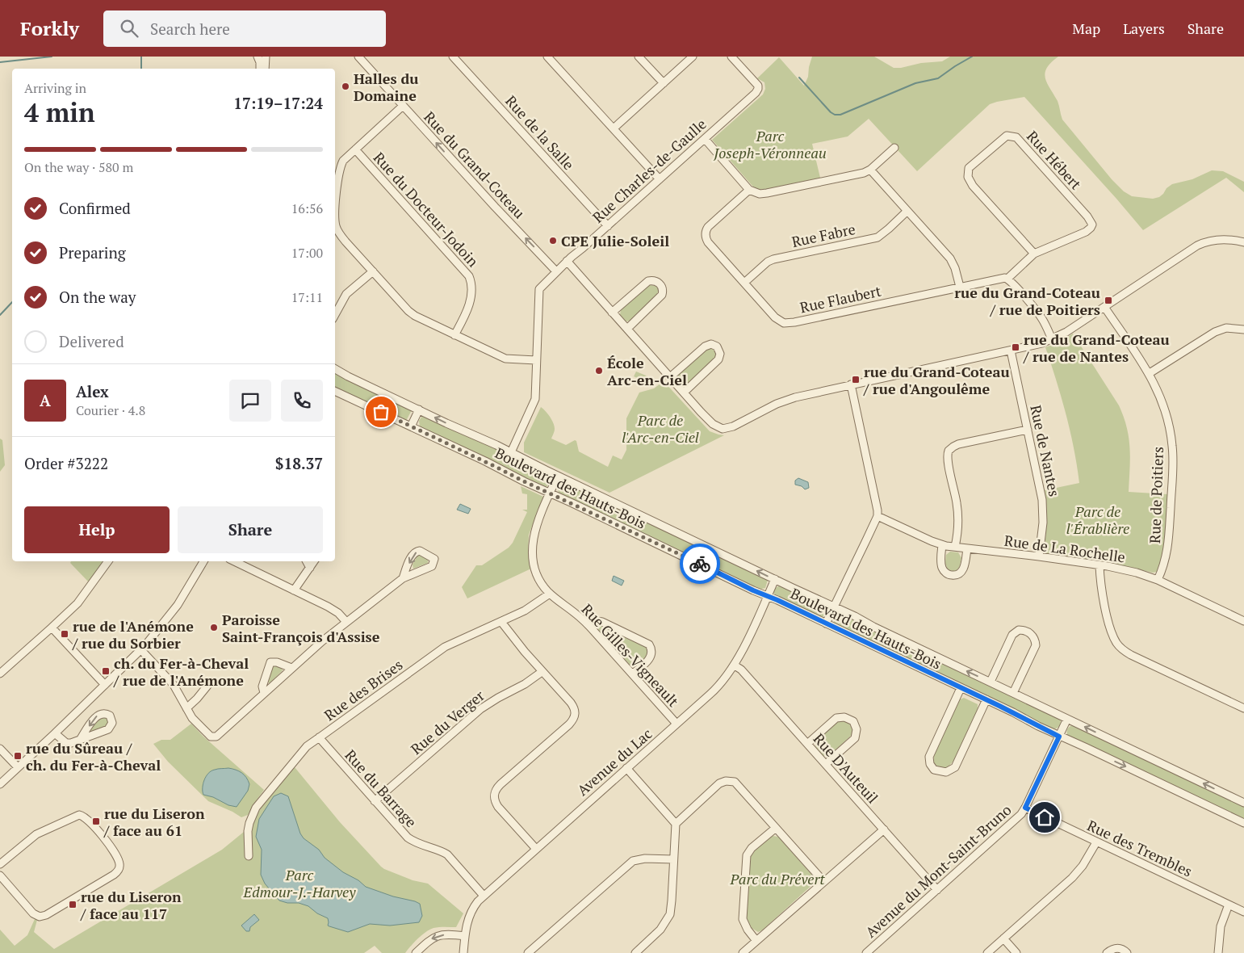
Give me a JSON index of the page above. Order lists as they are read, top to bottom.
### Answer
{
  "streets": {
    "street": [
      "Rue de la Salle",
      "Rue Hébert",
      "Rue du Grand-Coteau",
      "Rue Charles-de-Gaulle",
      "Rue du Docteur-Jodoin",
      "Rue Fabre",
      "Rue Flaubert",
      "Rue de Nantes",
      "Boulevard des Hauts-Bois",
      "Rue de Poitiers",
      "Rue de La Rochelle",
      "Rue Gilles-Vigneault",
      "Rue des Brises",
      "Rue du Verger",
      "Avenue du Lac",
      "Rue D'Auteuil",
      "Rue du Barrage",
      "Rue des Trembles",
      "Avenue du Mont-Saint-Bruno"
    ]
  },
  "crossings": [
    ["Rue de la Salle", "Rue Charles-de-Gaulle"],
    ["Rue Hébert", "Rue Flaubert"],
    ["Rue du Grand-Coteau", "Rue Charles-de-Gaulle"],
    ["Rue Charles-de-Gaulle", "Boulevard des Hauts-Bois"],
    ["Rue Fabre", "Rue Flaubert"],
    ["Rue de Nantes", "Rue de La Rochelle"],
    ["Boulevard des Hauts-Bois", "Rue Gilles-Vigneault"],
    ["Boulevard des Hauts-Bois", "Avenue du Lac"],
    ["Boulevard des Hauts-Bois", "Avenue du Mont-Saint-Bruno"],
    ["Rue de Poitiers", "Rue de La Rochelle"],
    ["Rue Gilles-Vigneault", "Rue des Brises"],
    ["Rue Gilles-Vigneault", "Avenue du Lac"],
    ["Rue des Brises", "Rue du Barrage"],
    ["Rue du Verger", "Rue du Barrage"],
    ["Avenue du Lac", "Rue D'Auteuil"],
    ["Avenue du Lac", "Rue du Barrage"],
    ["Rue D'Auteuil", "Avenue du Mont-Saint-Bruno"],
    ["Rue des Trembles", "Avenue du Mont-Saint-Bruno"]
  ],
  "one_way": ["Rue du Grand-Coteau"],
  "parks": [
    "Parc Joseph-Véronneau",
    "Parc de l'Arc-en-Ciel",
    "Parc de l'Érablière",
    "Parc Edmour-J.-Harvey",
    "Parc du Prévert"
  ],
  "places": {
    "other": [
      "Halles du Domaine",
      "CPE Julie-Soleil",
      "École Arc-en-Ciel",
      "Paroisse Saint-François d'Assise"
    ],
    "transit": [
      "rue du Grand-Coteau / rue de Poitiers",
      "rue du Grand-Coteau / rue de Nantes",
      "rue du Grand-Coteau / rue d'Angoulême",
      "rue de l'Anémone / rue du Sorbier",
      "ch. du Fer-à-Cheval / rue de l'Anémone",
      "rue du Sûreau / ch. du Fer-à-Cheval",
      "rue du Liseron / face au 61",
      "rue du Liseron / face au 117"
    ]
  },
  "page": {
    "header": "Forkly",
    "search": "Search here",
    "nav": ["Map", "Layers", "Share"],
    "heading": ["4 min", "Arriving in", "17:19–17:24"],
    "panel": [
      "Alex",
      "Courier · 4.8",
      "Order #3222",
      "$18.37"
    ],
    "bar": "On the way · 580 m",
    "list": [
      ["Confirmed", "16:56"],
      ["Preparing", "17:00"],
      ["On the way", "17:11"],
      "Delivered"
    ],
    "round": "A",
    "buttons": ["Help", "Share"]
  }
}
